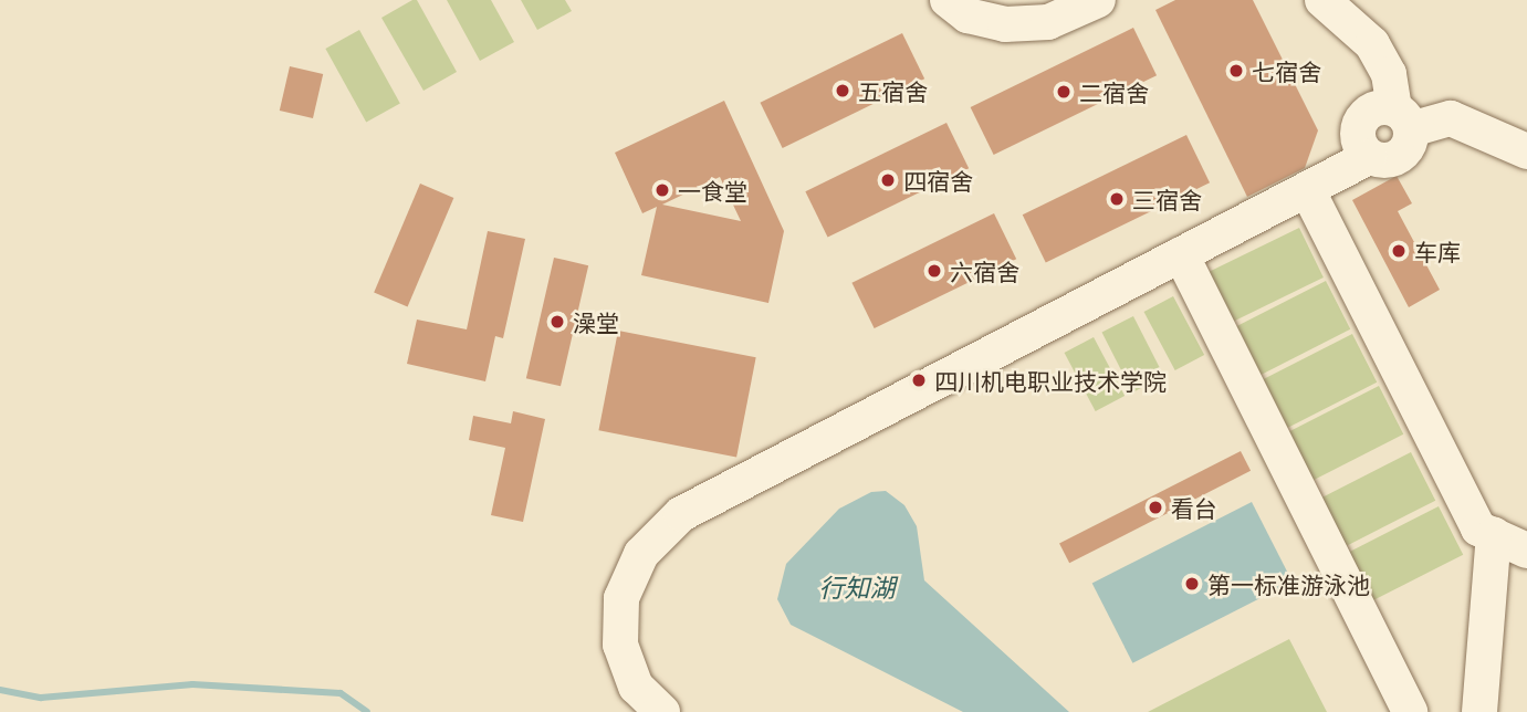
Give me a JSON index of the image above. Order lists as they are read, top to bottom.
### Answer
{
  "water": ["行知湖"],
  "places": [
    "七宿舍",
    "五宿舍",
    "二宿舍",
    "四宿舍",
    "一食堂",
    "三宿舍",
    "车库",
    "六宿舍",
    "澡堂",
    "四川机电职业技术学院",
    "看台",
    "第一标准游泳池"
  ]
}
